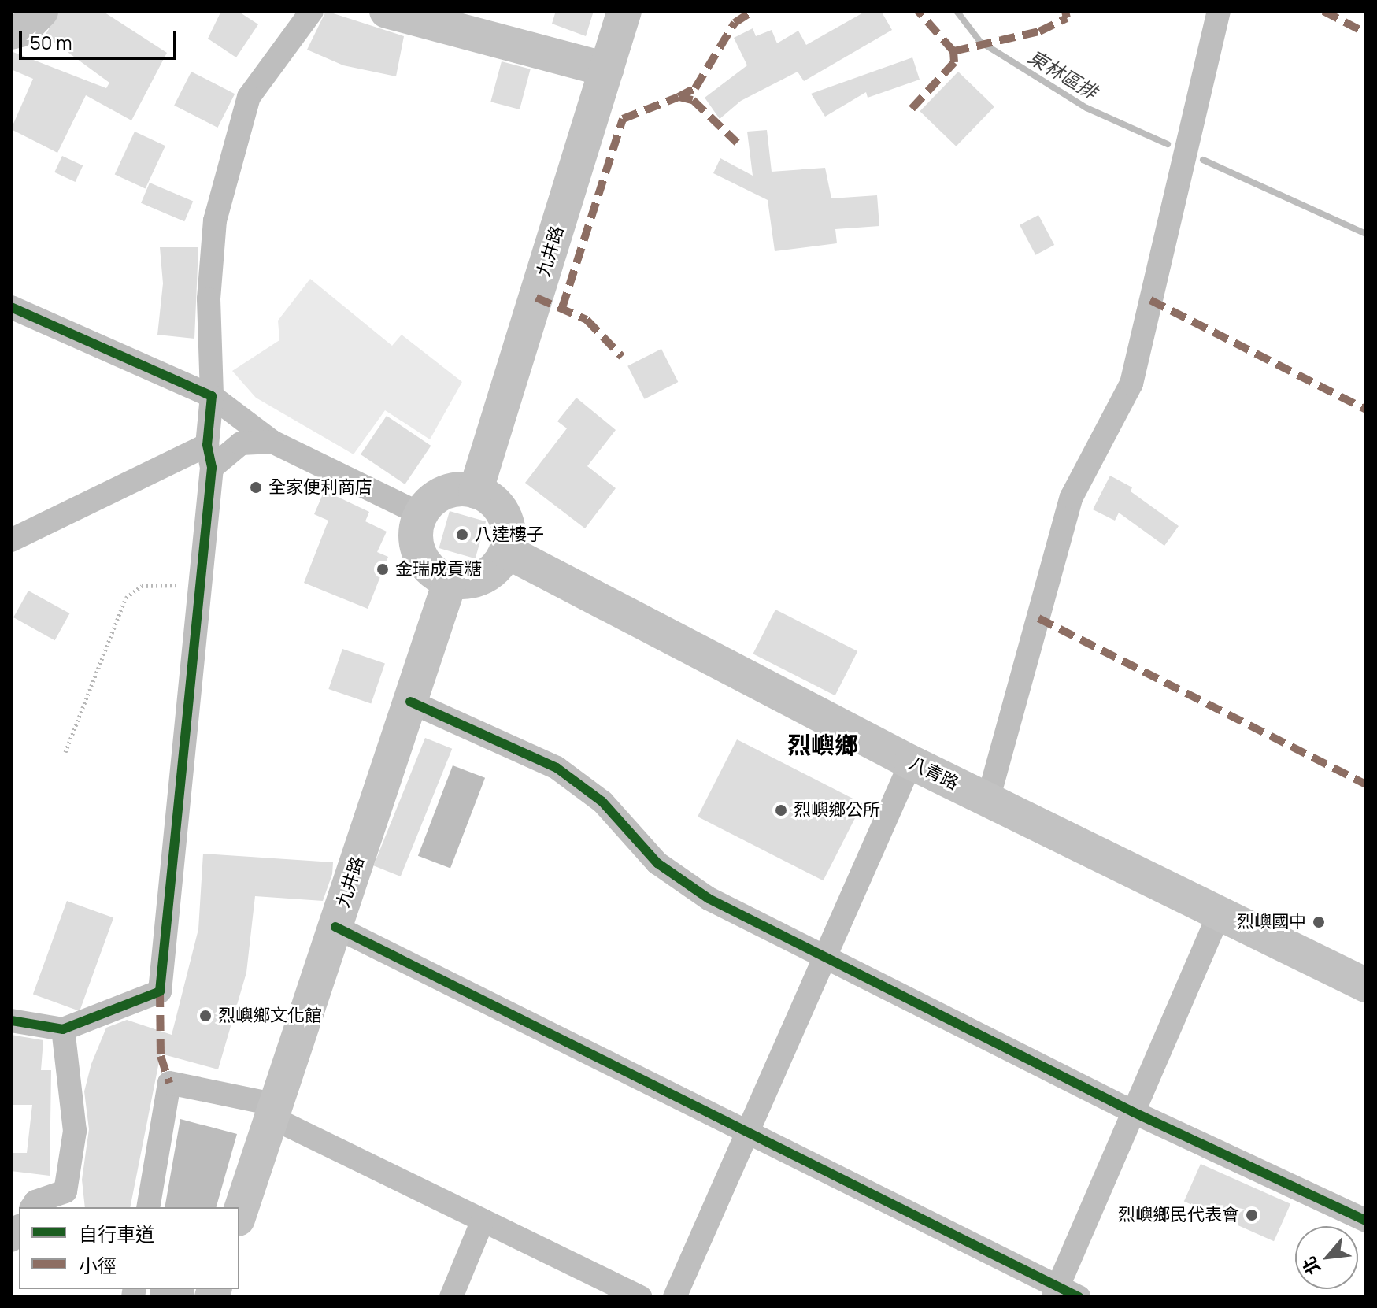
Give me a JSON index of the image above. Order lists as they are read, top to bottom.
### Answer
{
  "streets": {
    "main road": ["九井路", "八青路"]
  },
  "crossings": [
    ["九井路", "八青路"]
  ],
  "districts": ["烈嶼鄉"],
  "water": ["東林區排"],
  "places": [
    "全家便利商店",
    "八達樓子",
    "金瑞成貢糖",
    "烈嶼鄉公所",
    "烈嶼國中",
    "烈嶼鄉文化館",
    "烈嶼鄉民代表會"
  ],
  "legend": ["自行車道", "小徑"],
  "scale_bar": "50 m",
  "north": "bottom left"
}
